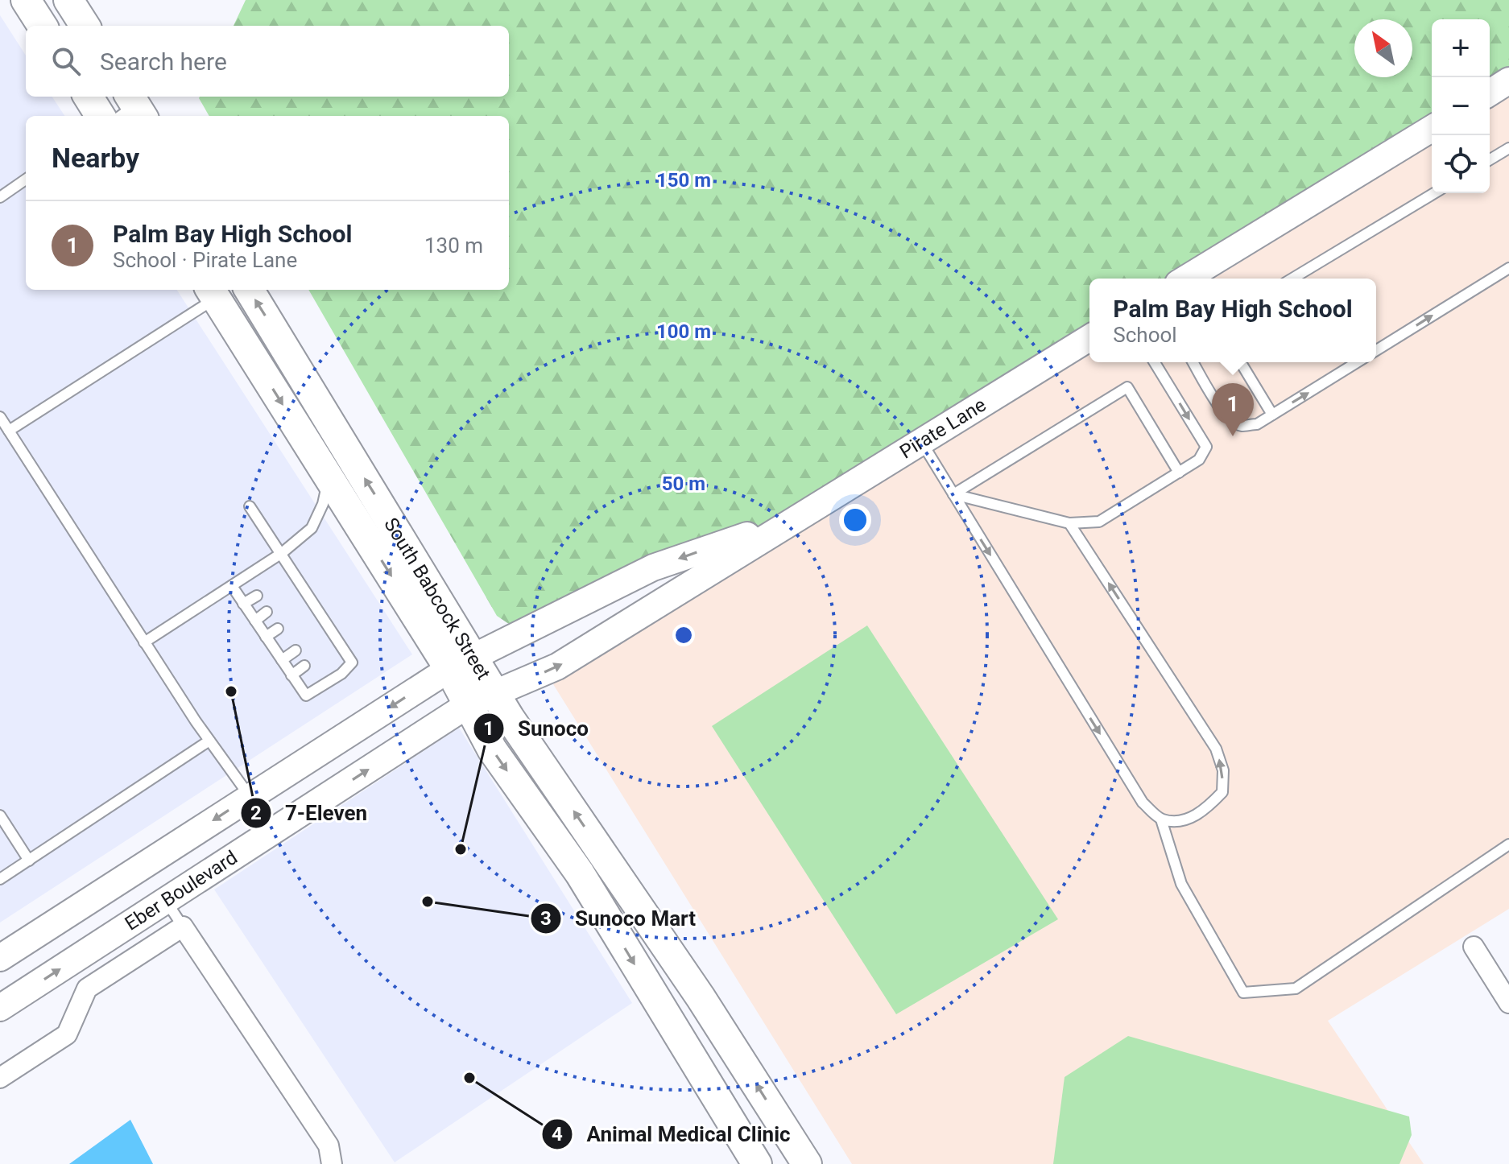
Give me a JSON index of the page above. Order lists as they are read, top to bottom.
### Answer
{
  "streets": {
    "main road": ["South Babcock Street"],
    "street": ["Pirate Lane", "Eber Boulevard"]
  },
  "crossings": [
    ["Pirate Lane", "South Babcock Street"],
    ["Pirate Lane", "Eber Boulevard"],
    ["South Babcock Street", "Eber Boulevard"]
  ],
  "places": [
    "7-Eleven",
    "Sunoco",
    "Sunoco Mart",
    "Animal Medical Clinic"
  ],
  "north": "top left",
  "page": {
    "map_buttons": ["+", "−"],
    "search": "Search here",
    "heading": "Nearby",
    "list": [
      {
        "mark": "1",
        "name": "Palm Bay High School",
        "note": "School · Pirate Lane",
        "value": "130 m"
      }
    ],
    "popup": ["Palm Bay High School", "School"],
    "pins": "1"
  },
  "rings": ["150 m", "100 m", "50 m"]
}
